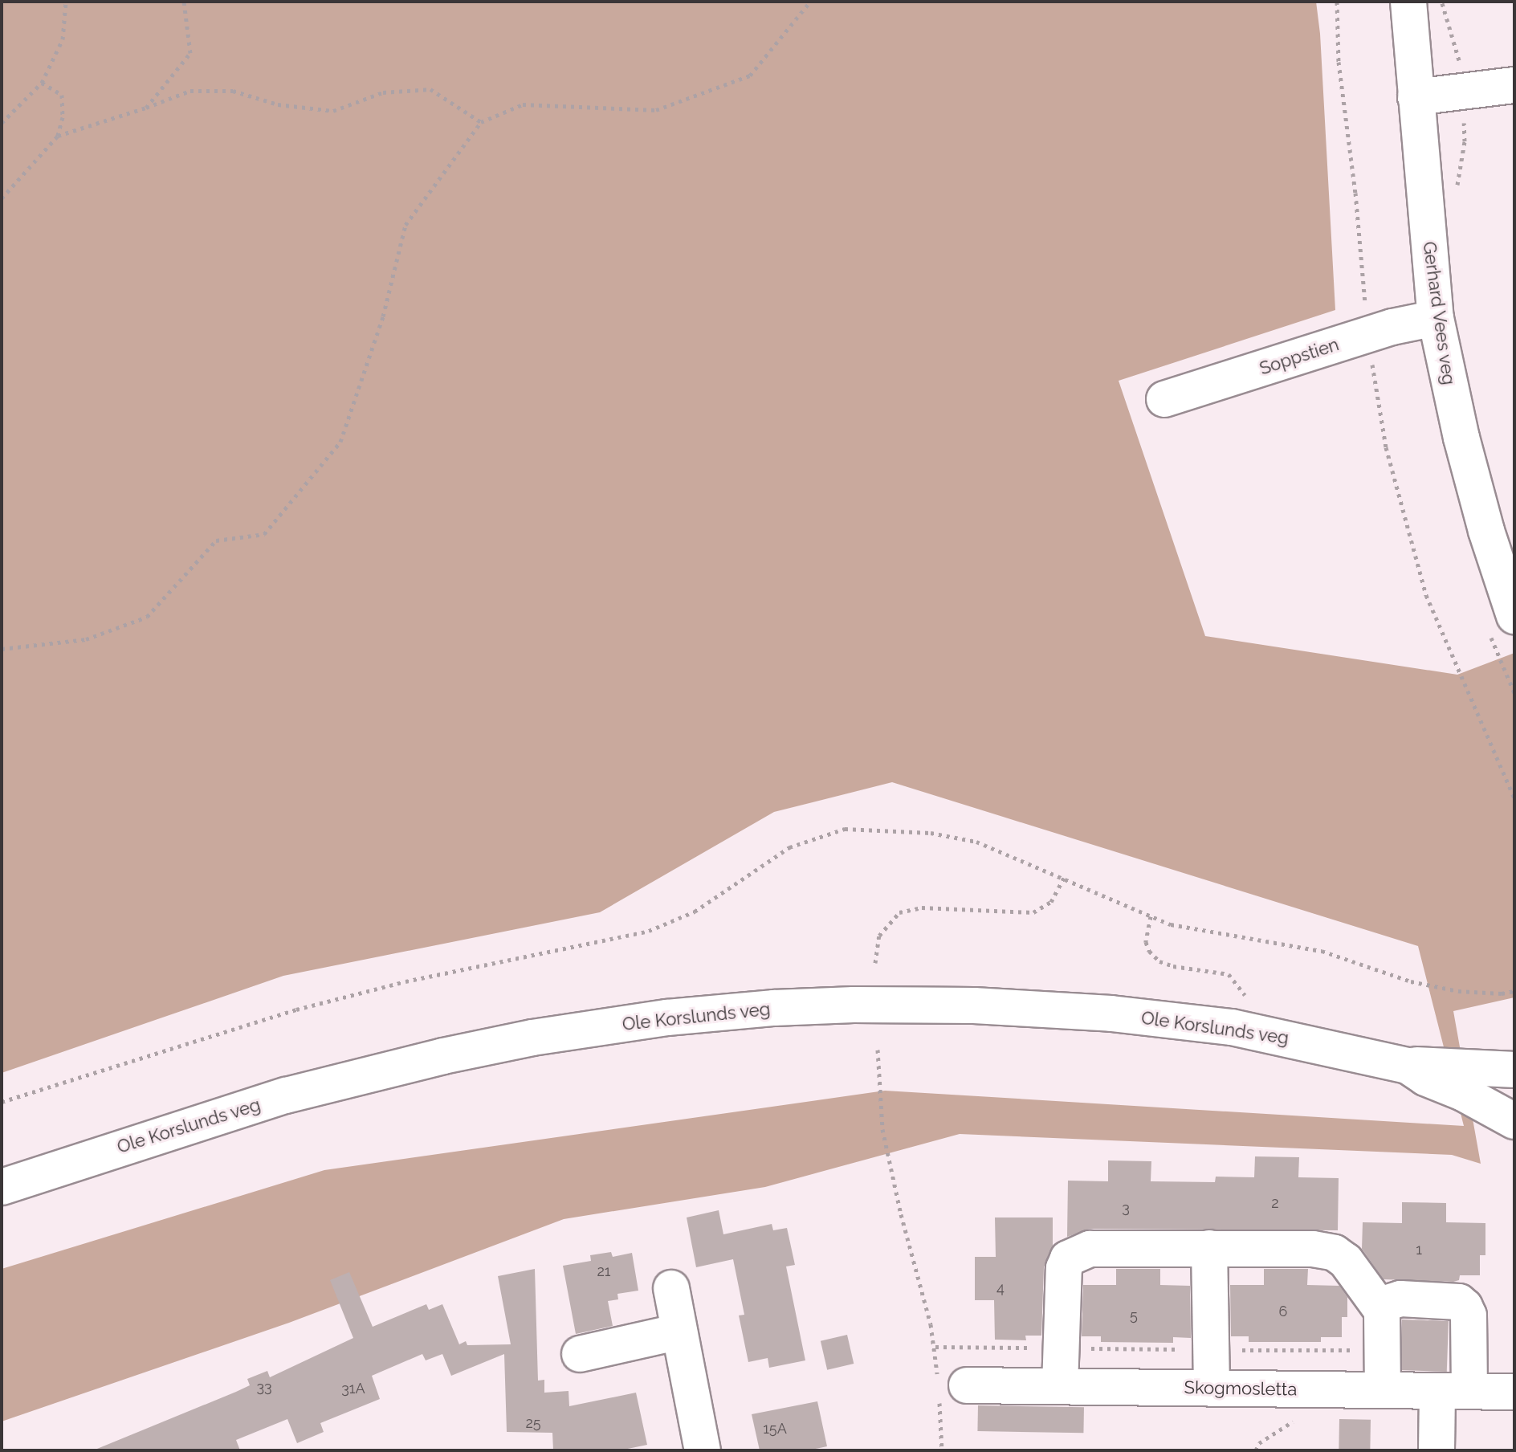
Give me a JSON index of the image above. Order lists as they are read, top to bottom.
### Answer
{
  "streets": {
    "street": [
      "Gerhard Vees veg",
      "Soppstien",
      "Ole Korslunds veg",
      "Skogmosletta"
    ]
  },
  "crossings": [
    ["Gerhard Vees veg", "Soppstien"]
  ],
  "house_numbers": [
    "2",
    "3",
    "1",
    "21",
    "4",
    "6",
    "5",
    "33",
    "31A",
    "25",
    "15A"
  ]
}
